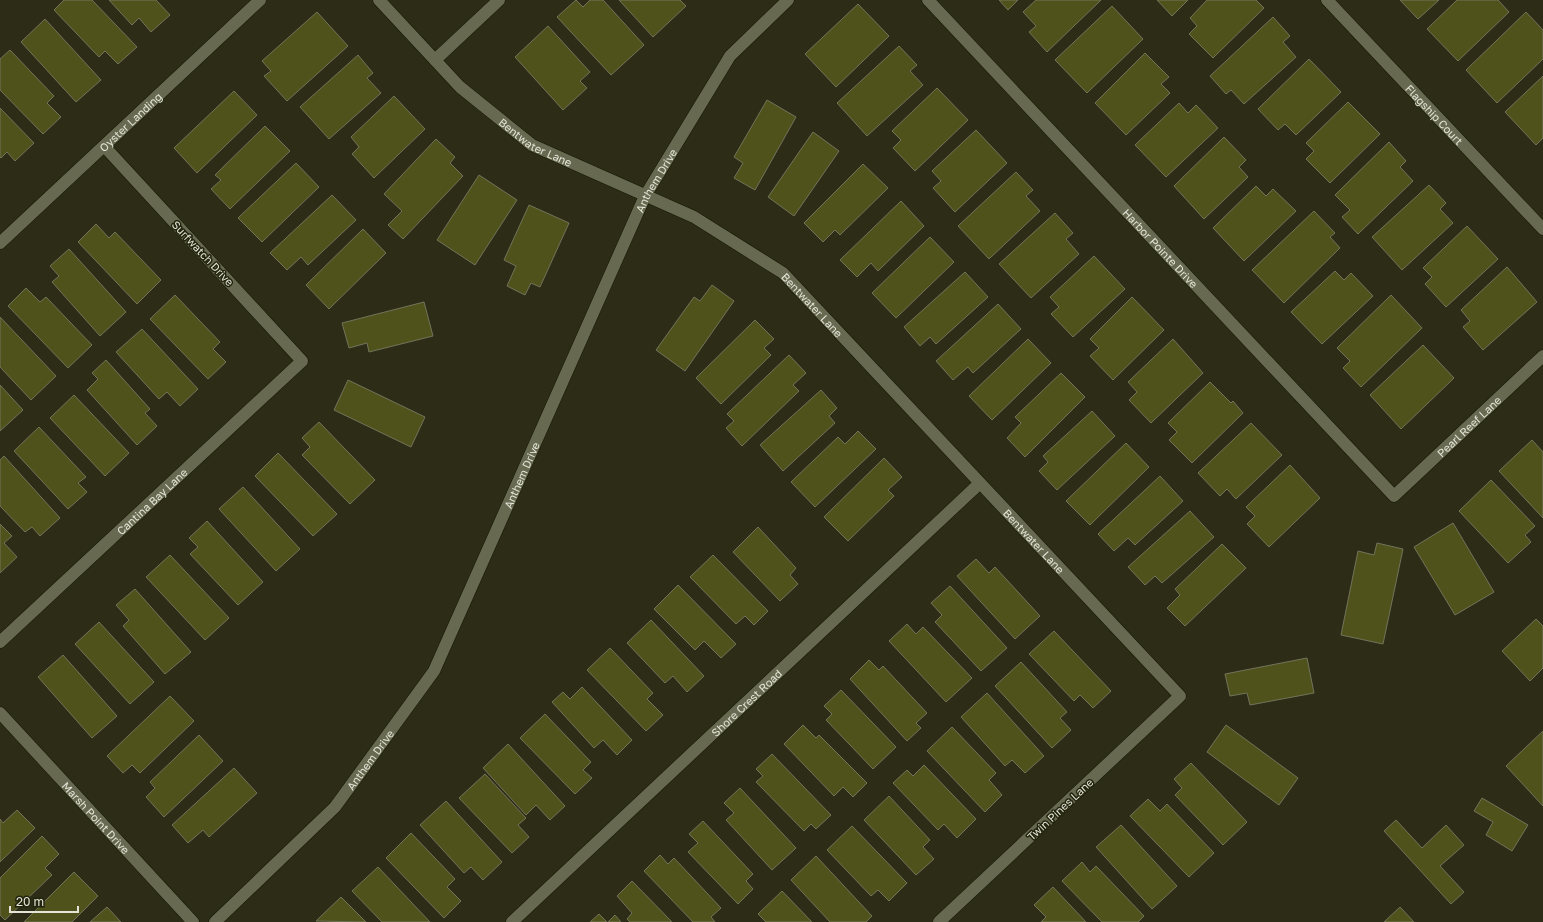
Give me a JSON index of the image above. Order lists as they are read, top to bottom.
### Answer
{
  "streets": {
    "street": [
      "Flagship Court",
      "Oyster Landing",
      "Bentwater Lane",
      "Anthem Drive",
      "Harbor Pointe Drive",
      "Surfwatch Drive",
      "Pearl Reef Lane",
      "Cantina Bay Lane",
      "Shore Crest Road",
      "Twin Pines Lane",
      "Marsh Point Drive"
    ]
  },
  "crossings": [
    ["Oyster Landing", "Surfwatch Drive"],
    ["Bentwater Lane", "Anthem Drive"],
    ["Bentwater Lane", "Shore Crest Road"],
    ["Bentwater Lane", "Twin Pines Lane"],
    ["Harbor Pointe Drive", "Pearl Reef Lane"],
    ["Surfwatch Drive", "Cantina Bay Lane"]
  ],
  "scale_bar": "20 m"
}
